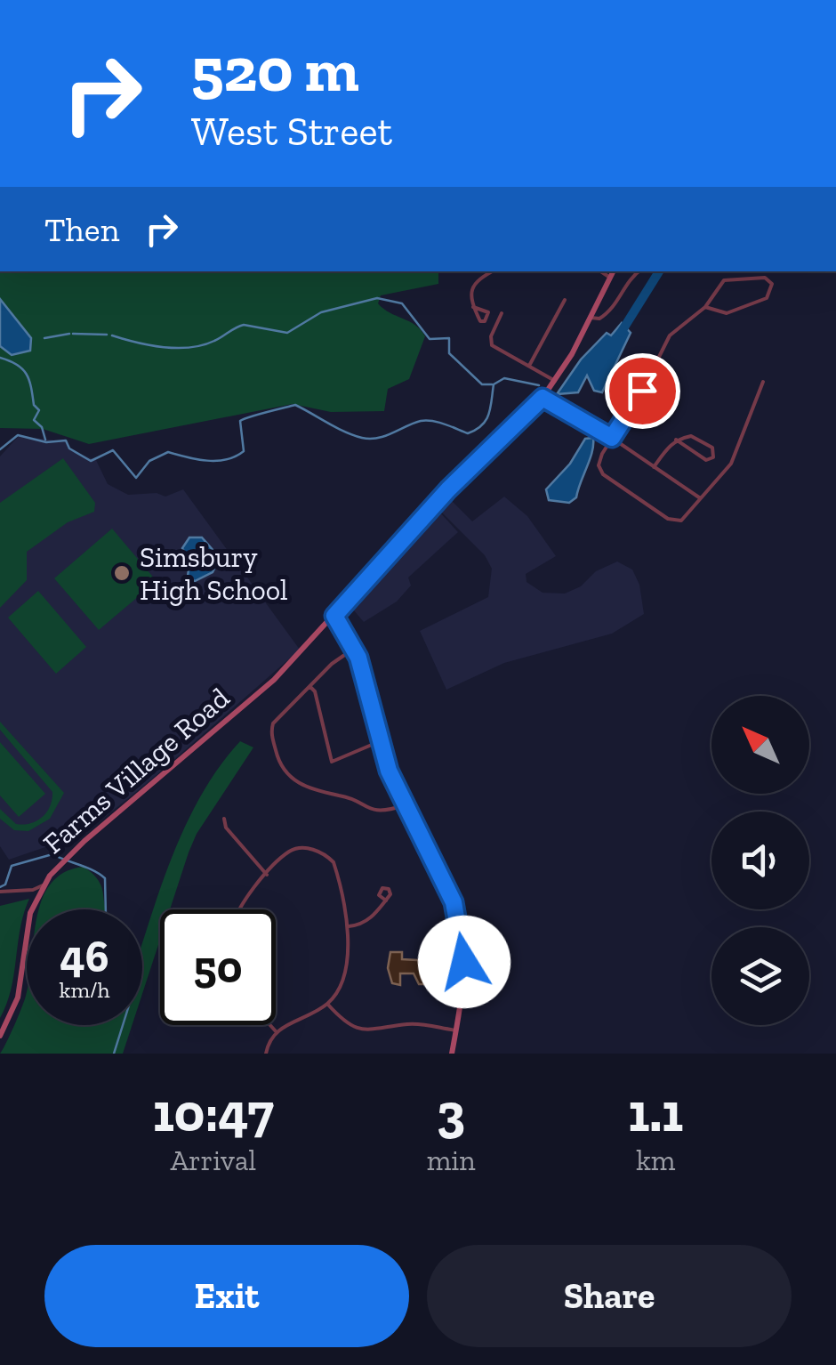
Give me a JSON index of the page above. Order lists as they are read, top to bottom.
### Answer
{
  "streets": {
    "main road": ["Farms Village Road"]
  },
  "places": ["Simsbury High School"],
  "north": "top left",
  "page": {
    "turn": ["520 m", "West Street"],
    "then": "Then",
    "speed": "46 km/h",
    "limit": "50",
    "eta": [
      "10:47",
      "Arrival",
      "3",
      "min",
      "1.1",
      "km"
    ],
    "buttons": ["Exit", "Share"]
  }
}
